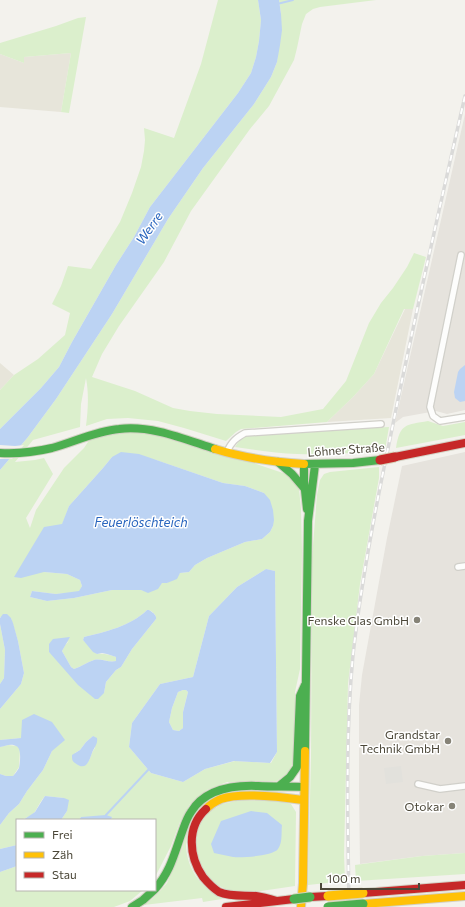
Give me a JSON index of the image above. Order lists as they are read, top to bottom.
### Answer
{
  "streets": {
    "main road": ["Löhner Straße"]
  },
  "water": ["Werre", "Feuerlöschteich"],
  "places": ["Fenske Glas GmbH", "Grandstar Technik GmbH", "Otokar"],
  "legend": ["Frei", "Zäh", "Stau"],
  "scale_bar": "100 m"
}
